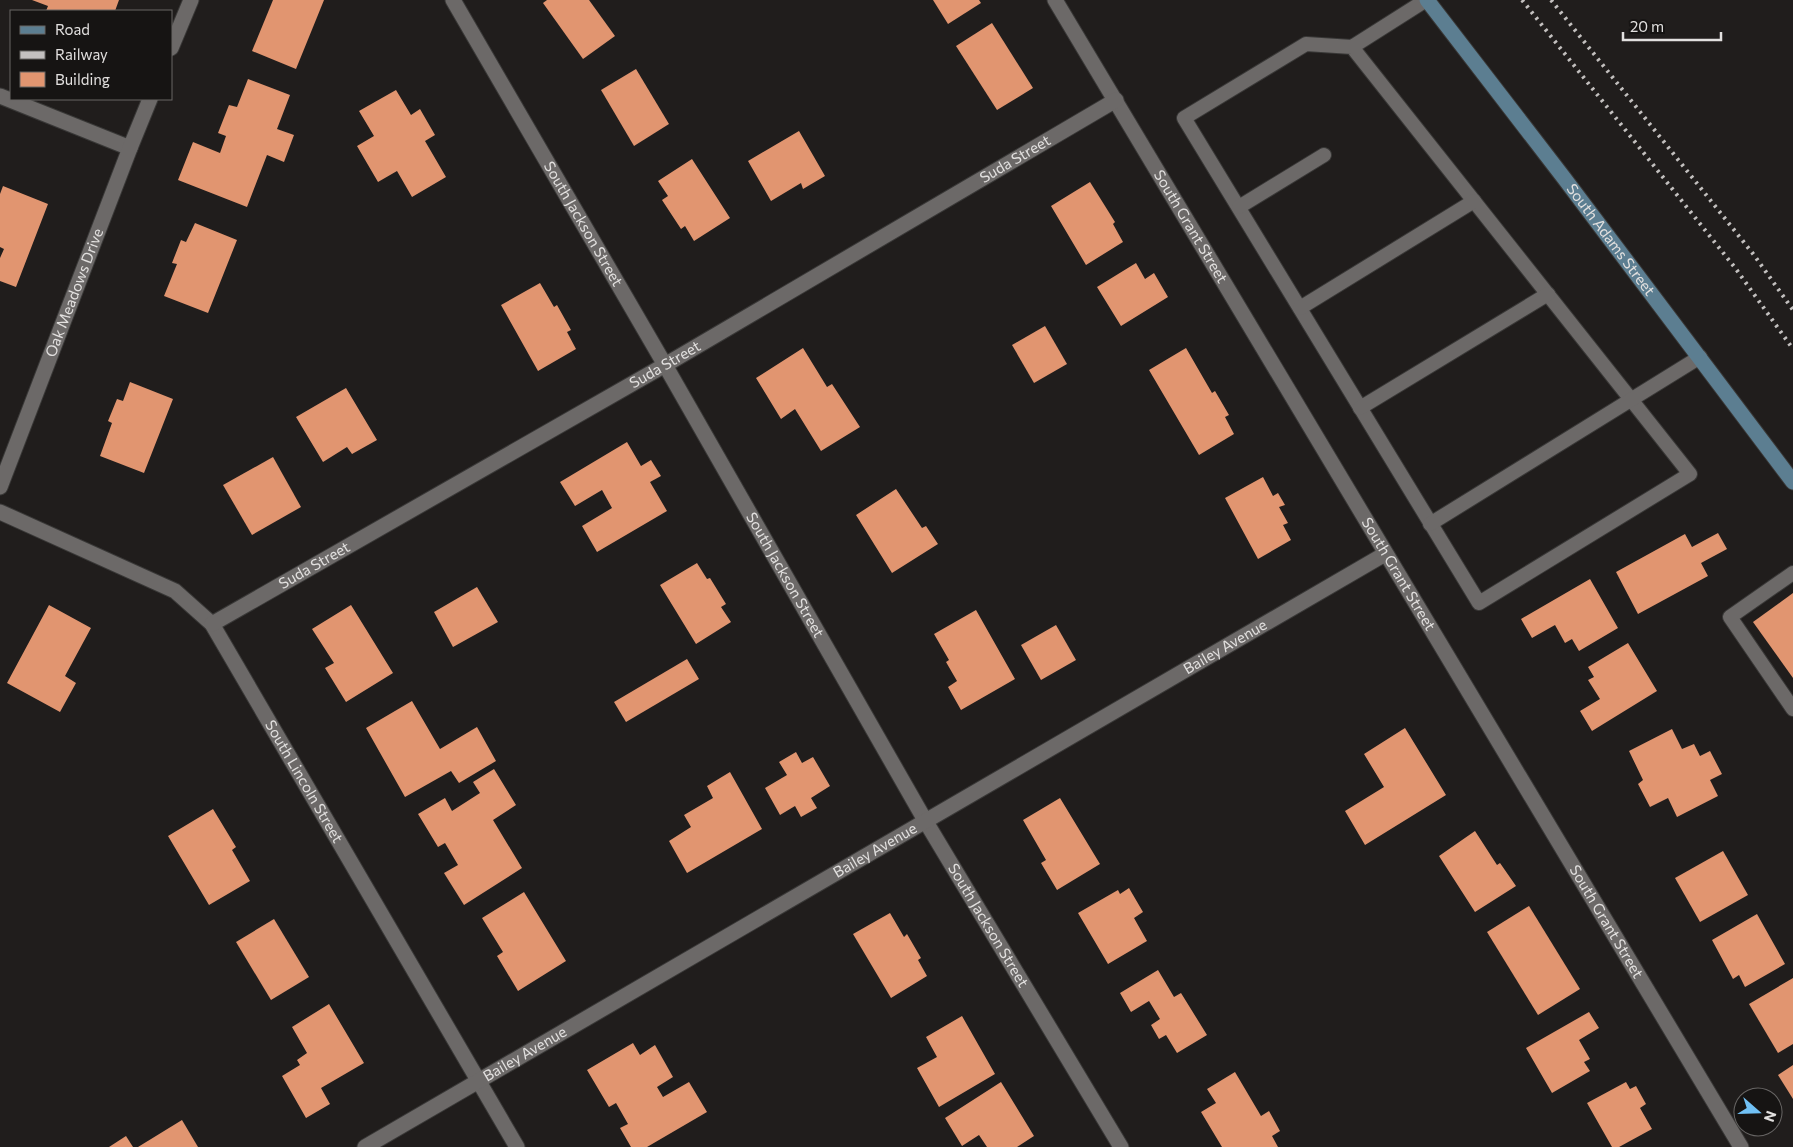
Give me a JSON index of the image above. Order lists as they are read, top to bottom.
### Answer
{
  "streets": {
    "street": [
      "Suda Street",
      "South Jackson Street",
      "South Grant Street",
      "South Adams Street",
      "Oak Meadows Drive",
      "Bailey Avenue",
      "South Lincoln Street"
    ]
  },
  "crossings": [
    ["Suda Street", "South Jackson Street"],
    ["Suda Street", "South Grant Street"],
    ["Suda Street", "South Lincoln Street"],
    ["South Jackson Street", "Bailey Avenue"],
    ["South Grant Street", "Bailey Avenue"],
    ["Bailey Avenue", "South Lincoln Street"]
  ],
  "legend": ["Road", "Railway", "Building"],
  "scale_bar": "20 m",
  "north": "right"
}
